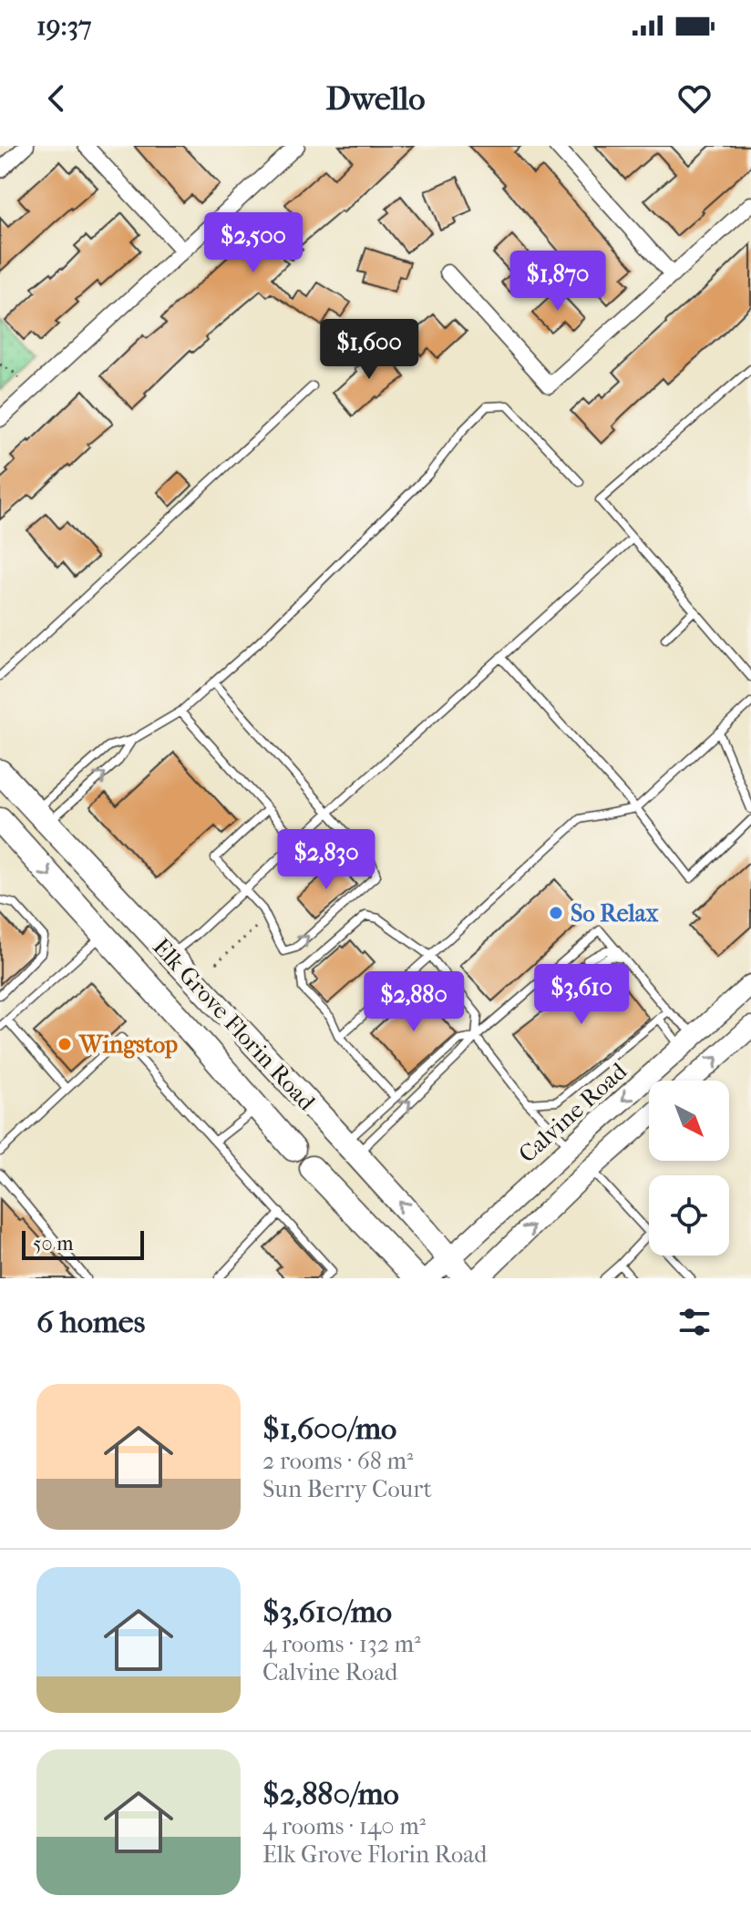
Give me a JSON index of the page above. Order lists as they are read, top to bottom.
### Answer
{
  "streets": {
    "main road": ["Elk Grove Florin Road", "Calvine Road"]
  },
  "crossings": [
    ["Elk Grove Florin Road", "Calvine Road"]
  ],
  "places": ["So Relax", "Wingstop"],
  "scale_bar": "50 m",
  "north": "bottom right",
  "page": {
    "status": "19:37",
    "header": "Dwello",
    "price": [
      "$2,500",
      "$1,870",
      "$1,600",
      "$2,830",
      "$3,610",
      "$2,880"
    ],
    "scale": "50 m",
    "heading": "6 homes",
    "list": [
      {
        "name": "$1,600/mo",
        "note": "2 rooms · 68 m² · Sun Berry Court"
      },
      {
        "name": "$3,610/mo",
        "note": "4 rooms · 132 m² · Calvine Road"
      },
      {
        "name": "$2,880/mo",
        "note": "4 rooms · 140 m² · Elk Grove Florin Road"
      }
    ]
  }
}
